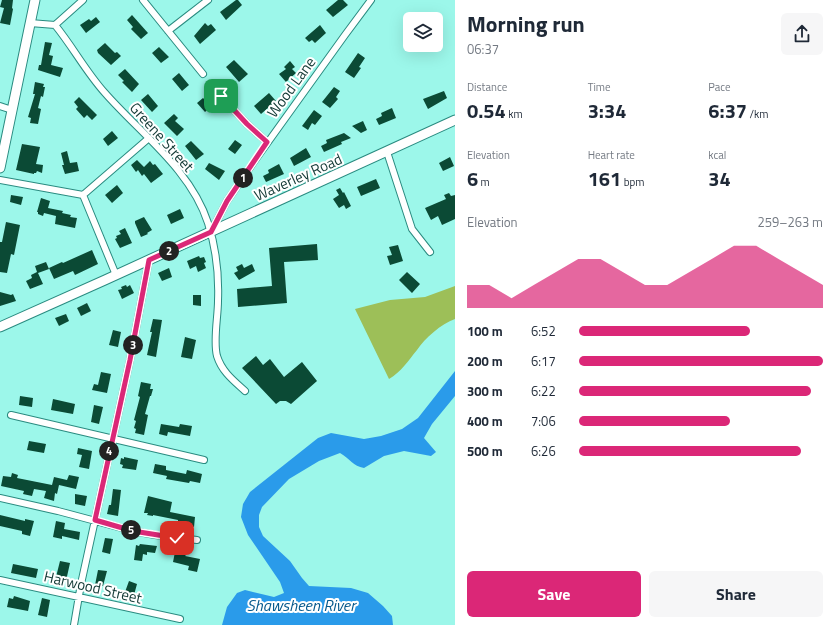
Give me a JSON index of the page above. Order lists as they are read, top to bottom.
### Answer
{
  "streets": {
    "main road": ["Waverley Road"],
    "street": ["Wood Lane", "Greene Street", "Harwood Street"]
  },
  "crossings": [
    ["Wood Lane", "Greene Street"],
    ["Wood Lane", "Waverley Road"],
    ["Greene Street", "Waverley Road"]
  ],
  "water": ["Shawsheen River"],
  "page": {
    "heading": ["Morning run", "06:37"],
    "stats": [
      ["Distance", "0.54 km"],
      ["Time", "3:34"],
      ["Pace", "6:37 /km"],
      ["Elevation", "6 m"],
      ["Heart rate", "161 bpm"],
      ["kcal", "34"]
    ],
    "pins": [
      "1",
      "2",
      "3",
      "4",
      "5"
    ],
    "chart": ["Elevation", "259–263 m"],
    "list": [
      {
        "name": "100 m",
        "note": "6:52"
      },
      {
        "name": "200 m",
        "note": "6:17"
      },
      {
        "name": "300 m",
        "note": "6:22"
      },
      {
        "name": "400 m",
        "note": "7:06"
      },
      {
        "name": "500 m",
        "note": "6:26"
      }
    ],
    "buttons": ["Save", "Share"]
  }
}
